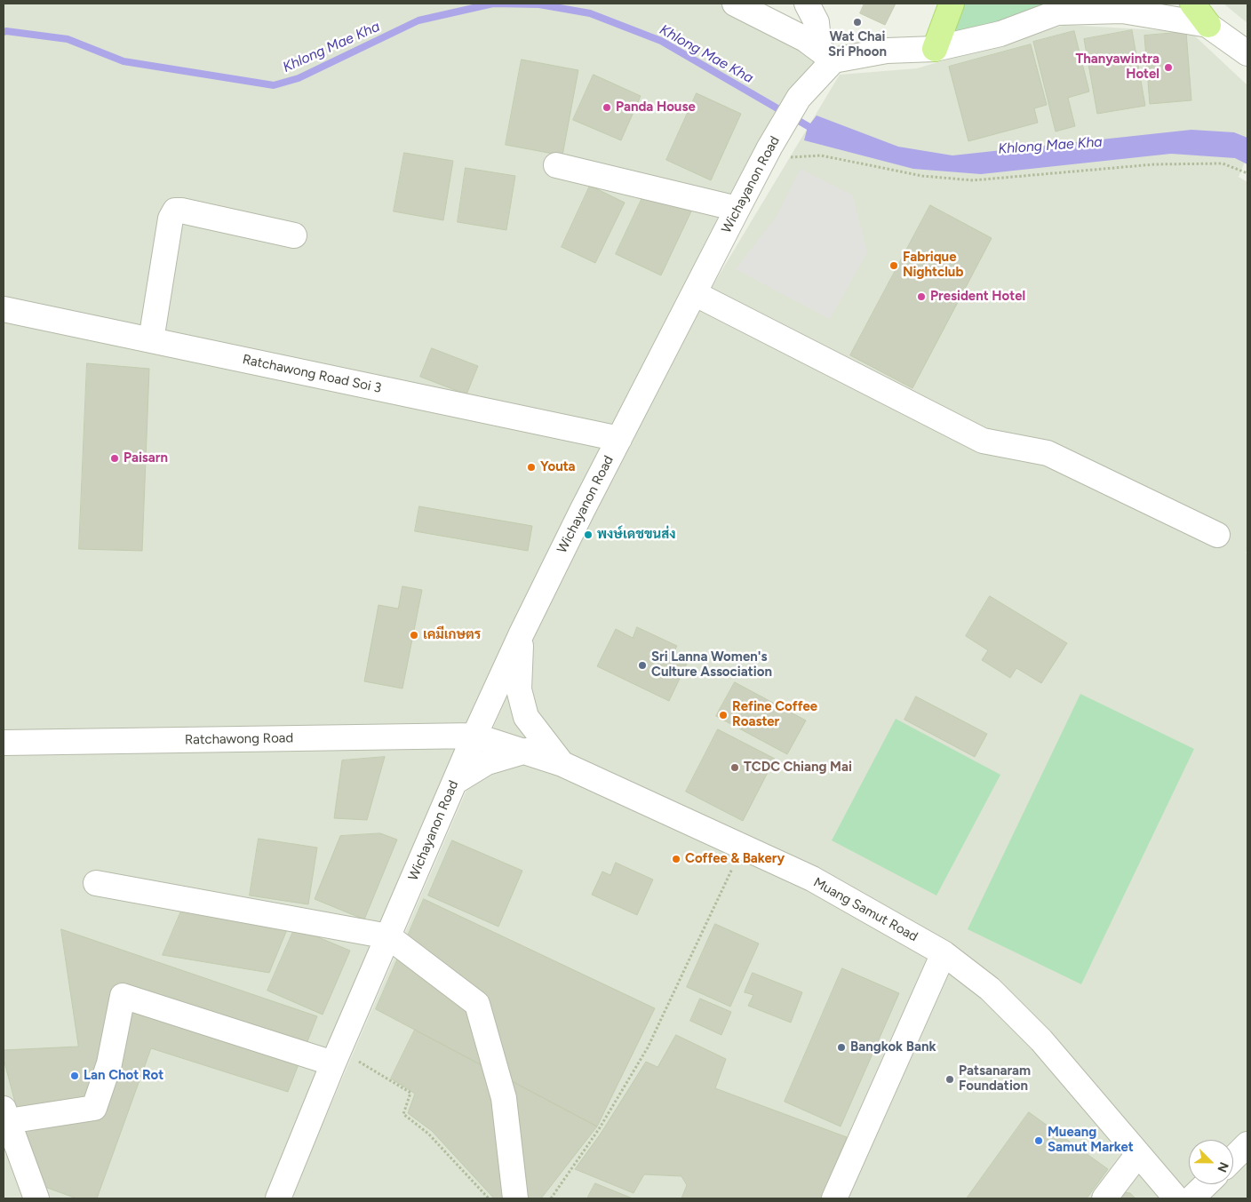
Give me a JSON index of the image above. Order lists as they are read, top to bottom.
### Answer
{
  "streets": {
    "street": [
      "Wichayanon Road",
      "Ratchawong Road Soi 3",
      "Ratchawong Road",
      "Muang Samut Road"
    ]
  },
  "crossings": [
    ["Wichayanon Road", "Ratchawong Road Soi 3"],
    ["Wichayanon Road", "Ratchawong Road"],
    ["Wichayanon Road", "Muang Samut Road"],
    ["Ratchawong Road", "Muang Samut Road"]
  ],
  "water": ["Khlong Mae Kha"],
  "places": [
    "Wat Chai Sri Phoon",
    "Thanyawintra Hotel",
    "Panda House",
    "Fabrique Nightclub",
    "President Hotel",
    "Paisarn",
    "Youta",
    "พงษ์เดชขนส่ง",
    "เคมีเกษตร",
    "Sri Lanna Women's Culture Association",
    "Refine Coffee Roaster",
    "TCDC Chiang Mai",
    "Coffee & Bakery",
    "Bangkok Bank",
    "Lan Chot Rot",
    "Patsanaram Foundation",
    "Mueang Samut Market"
  ],
  "north": "bottom right"
}
